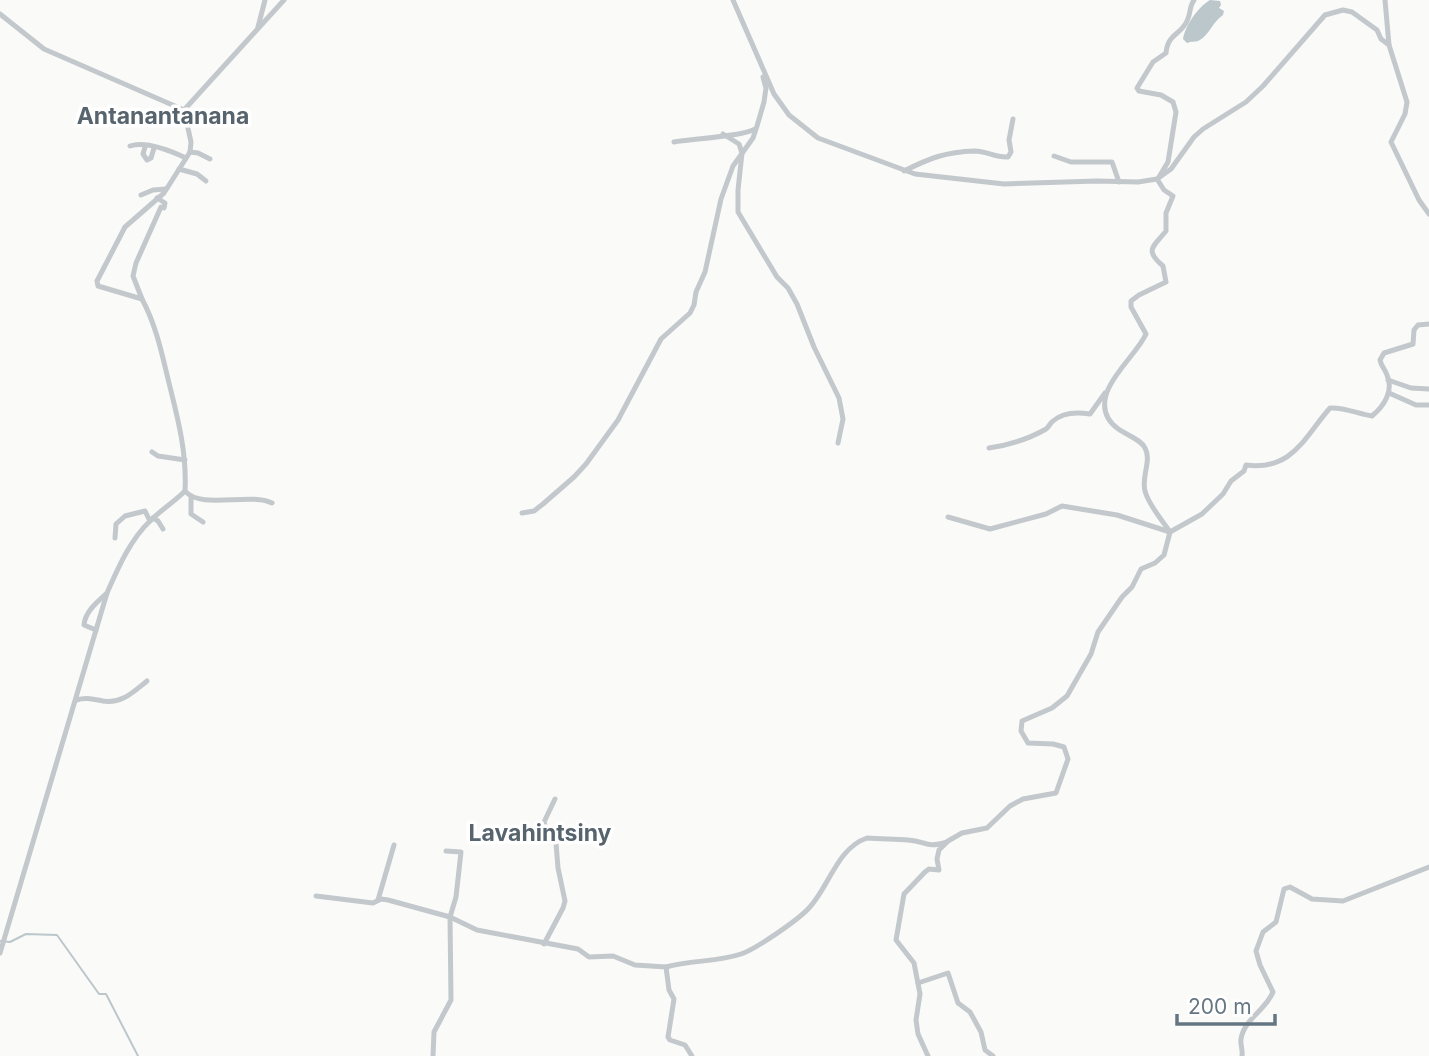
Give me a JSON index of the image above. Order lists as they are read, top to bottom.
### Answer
{
  "districts": ["Antanantanana", "Lavahintsiny"],
  "scale_bar": "200 m"
}
